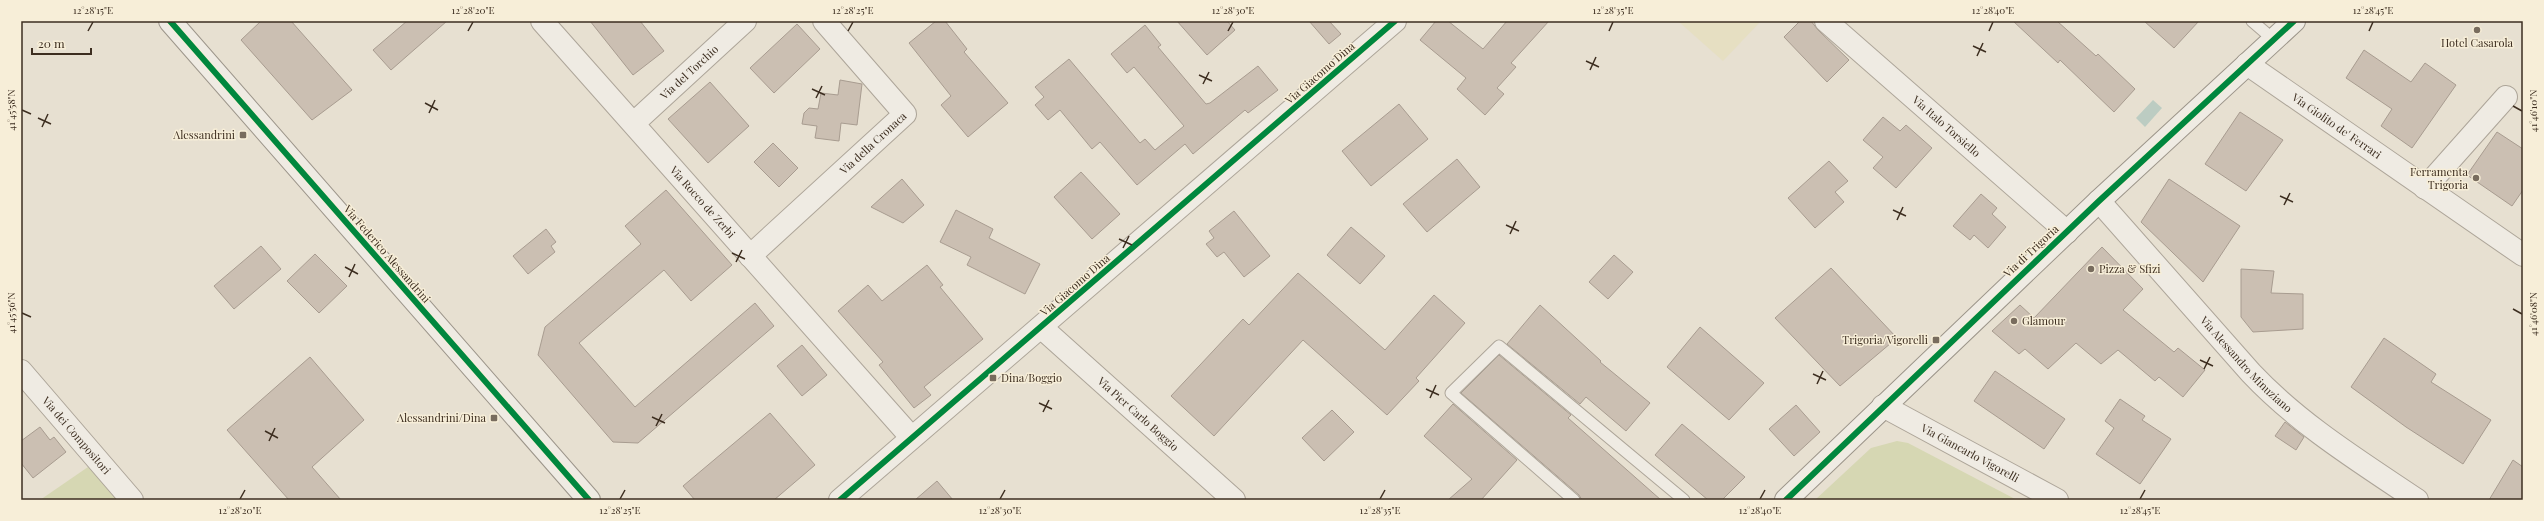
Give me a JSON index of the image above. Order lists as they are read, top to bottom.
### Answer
{
  "streets": {
    "street": [
      "Via del Torchio",
      "Via Giacomo Dina",
      "Via Giolito de' Ferrari",
      "Via Italo Torsiello",
      "Via della Cronaca",
      "Via Rocco de Zerbi",
      "Via di Trigoria",
      "Via Federico Alessandrini",
      "Via Alessandro Minuziano",
      "Via Pier Carlo Boggio",
      "Via dei Compositori",
      "Via Giancarlo Vigorelli"
    ]
  },
  "crossings": [
    ["Via del Torchio", "Via Rocco de Zerbi"],
    ["Via Giacomo Dina", "Via Rocco de Zerbi"],
    ["Via Giacomo Dina", "Via Pier Carlo Boggio"],
    ["Via Giolito de' Ferrari", "Via di Trigoria"],
    ["Via Italo Torsiello", "Via di Trigoria"],
    ["Via della Cronaca", "Via Rocco de Zerbi"],
    ["Via di Trigoria", "Via Alessandro Minuziano"],
    ["Via di Trigoria", "Via Giancarlo Vigorelli"]
  ],
  "places": {
    "other": [
      "Hotel Casarola",
      "Ferramenta Trigoria",
      "Pizza & Sfizi",
      "Glamour"
    ],
    "transit": [
      "Alessandrini",
      "Trigoria/Vigorelli",
      "Dina/Boggio",
      "Alessandrini/Dina"
    ]
  },
  "scale_bar": "20 m",
  "coordinates": [
    "12°28'15\"E",
    "12°28'20\"E",
    "12°28'25\"E",
    "12°28'30\"E",
    "12°28'35\"E",
    "12°28'40\"E",
    "12°28'45\"E",
    "41°45'58\"N",
    "41°46'10\"N",
    "41°45'56\"N",
    "41°46'08\"N"
  ]
}
